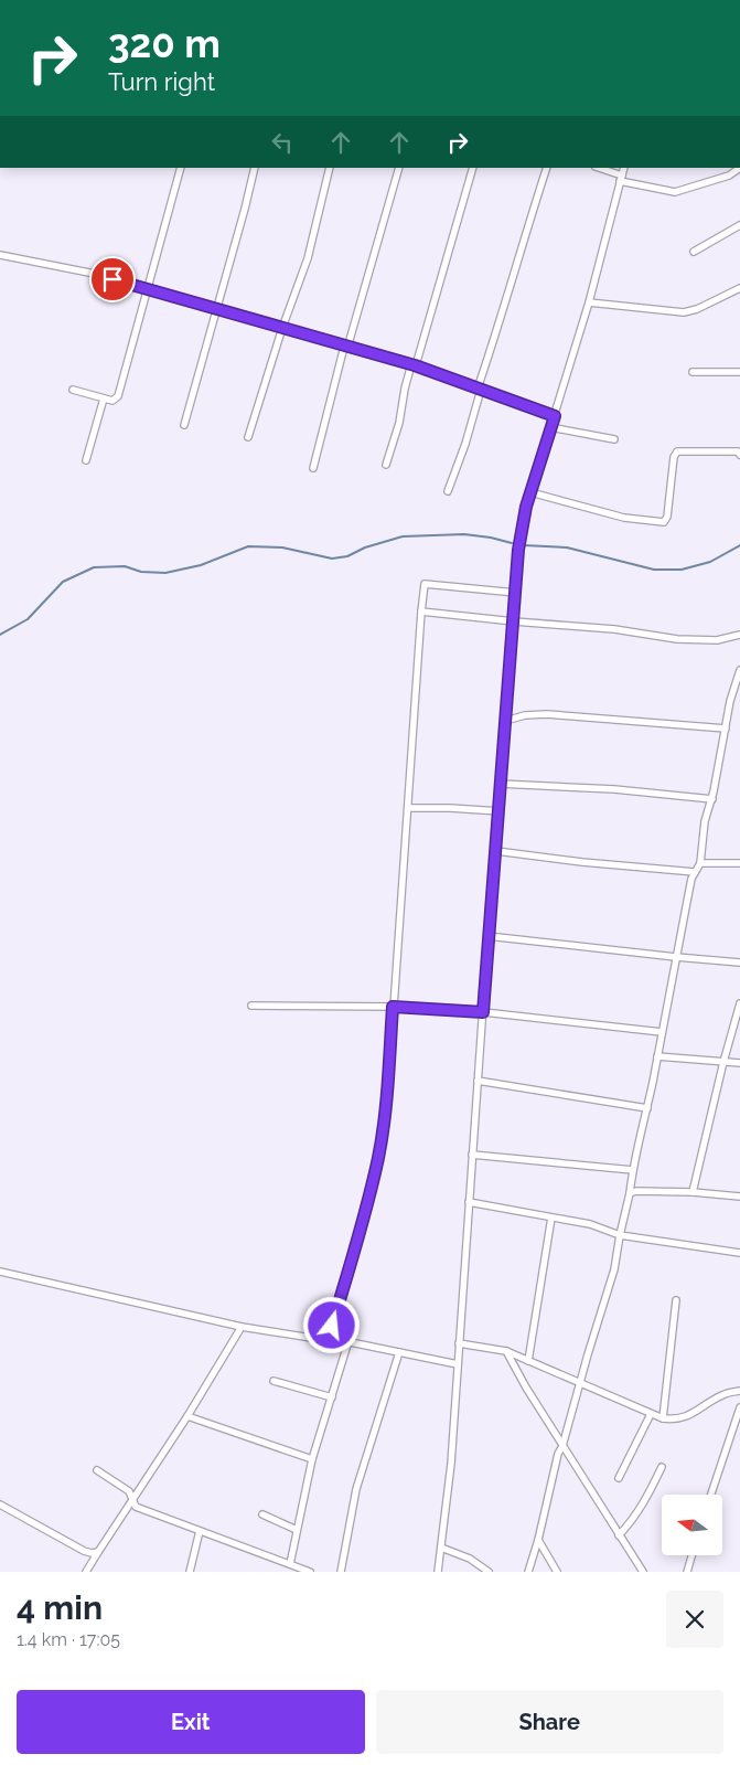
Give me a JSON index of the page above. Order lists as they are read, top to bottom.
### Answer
{
  "north": "left",
  "page": {
    "turn": ["320 m", "Turn right"],
    "heading": ["4 min", "1.4 km · 17:05"],
    "buttons": ["Exit", "Share"]
  }
}
